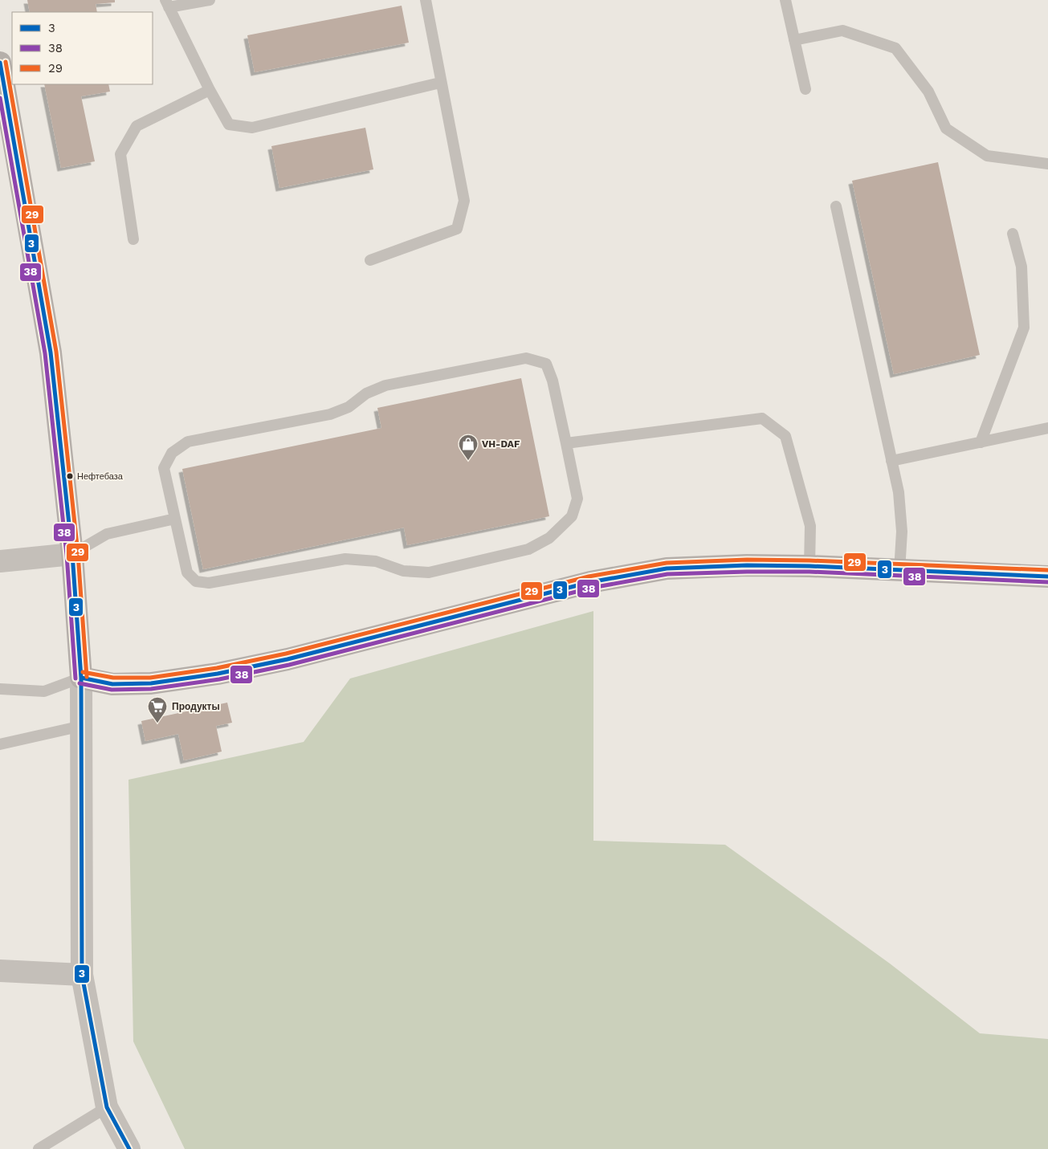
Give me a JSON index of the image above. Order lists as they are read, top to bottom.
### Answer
{
  "places": {
    "shop": ["VH-DAF"],
    "other": ["Нефтебаза"],
    "supermarket": ["Продукты"]
  },
  "lines": ["transit line 29", "transit line 3", "transit line 38"],
  "legend": ["3", "38", "29"]
}
